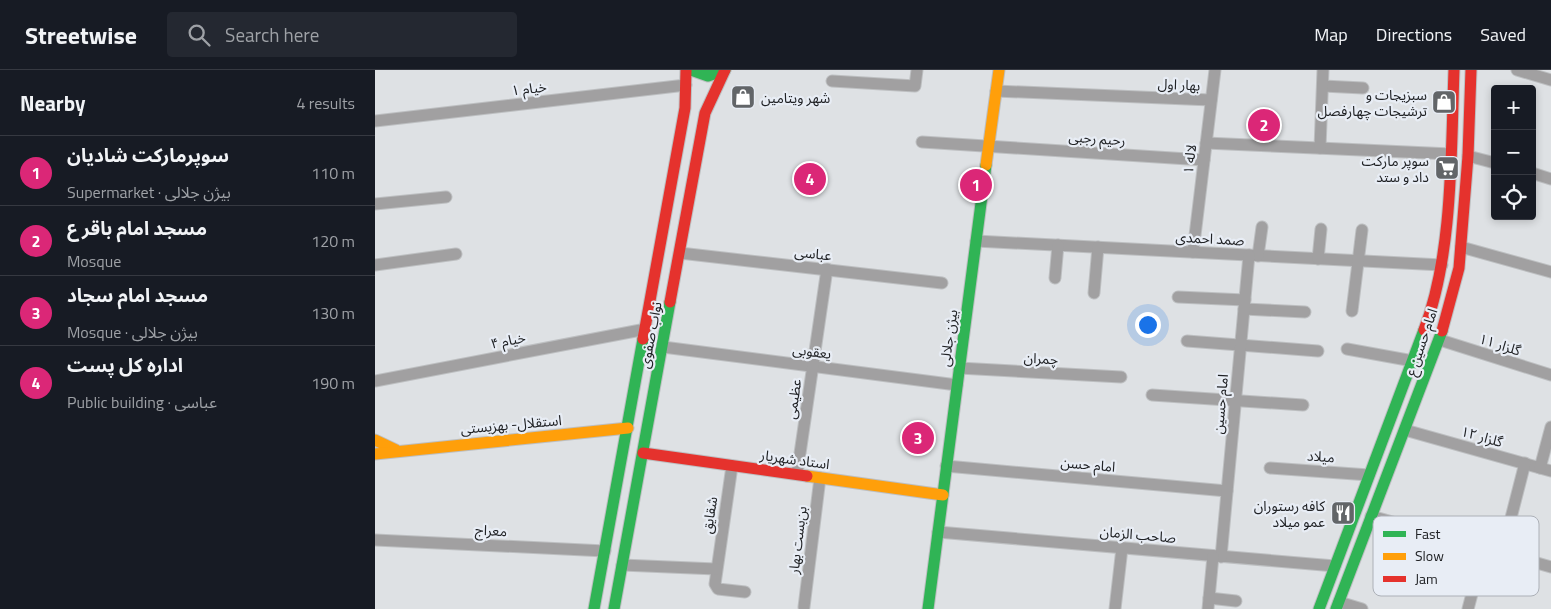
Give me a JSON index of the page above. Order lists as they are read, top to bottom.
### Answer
{
  "streets": {
    "street": [
      "بهار اول",
      "خیام ۱",
      "رحیم رجبی",
      "لاله ۱",
      "صمد احمدی",
      "عباسی",
      "نواب صفوی",
      "بیژن جلالی",
      "خیام ۴",
      "امام حسین ع",
      "گلزار ۱۱",
      "یعقوبی",
      "چمران",
      "عظیمی",
      "امام حسین",
      "استقلال- بهزیستی",
      "گلزار ۱۲",
      "میلاد",
      "استاد شهریار",
      "امام حسن",
      "شقایق",
      "معراج",
      "صاحب الزمان",
      "بن‌بست بهار"
    ]
  },
  "crossings": [
    ["بهار اول", "لاله ۱"],
    ["بهار اول", "بیژن جلالی"],
    ["خیام ۱", "نواب صفوی"],
    ["رحیم رجبی", "لاله ۱"],
    ["رحیم رجبی", "بیژن جلالی"],
    ["لاله ۱", "صمد احمدی"],
    ["صمد احمدی", "بیژن جلالی"],
    ["صمد احمدی", "امام حسین ع"],
    ["صمد احمدی", "امام حسین"],
    ["عباسی", "نواب صفوی"],
    ["عباسی", "عظیمی"],
    ["نواب صفوی", "خیام ۴"],
    ["نواب صفوی", "یعقوبی"],
    ["نواب صفوی", "استقلال- بهزیستی"],
    ["نواب صفوی", "استاد شهریار"],
    ["نواب صفوی", "معراج"],
    ["بیژن جلالی", "یعقوبی"],
    ["بیژن جلالی", "چمران"],
    ["بیژن جلالی", "استاد شهریار"],
    ["بیژن جلالی", "امام حسن"],
    ["بیژن جلالی", "صاحب الزمان"],
    ["امام حسین ع", "گلزار ۱۱"],
    ["امام حسین ع", "گلزار ۱۲"],
    ["امام حسین ع", "میلاد"],
    ["امام حسین ع", "صاحب الزمان"],
    ["یعقوبی", "عظیمی"],
    ["عظیمی", "استاد شهریار"],
    ["امام حسین", "امام حسن"],
    ["امام حسین", "صاحب الزمان"],
    ["استاد شهریار", "شقایق"],
    ["استاد شهریار", "بن‌بست بهار"]
  ],
  "places": {
    "shop": ["شهر ویتامین", "سبزیجات و ترشیجات چهارفصل"],
    "supermarket": ["سوپر مارکت داد و ستد"],
    "restaurant": ["کافه رستوران عمو میلاد"]
  },
  "legend": ["Fast", "Slow", "Jam"],
  "page": {
    "header": "Streetwise",
    "search": "Search here",
    "nav": ["Map", "Directions", "Saved"],
    "heading": ["Nearby", "4 results"],
    "map_buttons": ["+", "−"],
    "pins": [
      "2",
      "4",
      "1",
      "3"
    ],
    "list": [
      {
        "mark": "1",
        "name": "سوپرمارکت شادیان",
        "note": "Supermarket · بیژن جلالی",
        "value": "110 m"
      },
      {
        "mark": "2",
        "name": "مسجد امام باقر ع",
        "note": "Mosque",
        "value": "120 m"
      },
      {
        "mark": "3",
        "name": "مسجد امام سجاد",
        "note": "Mosque · بیژن جلالی",
        "value": "130 m"
      },
      {
        "mark": "4",
        "name": "اداره کل پست",
        "note": "Public building · عباسی",
        "value": "190 m"
      }
    ]
  }
}
